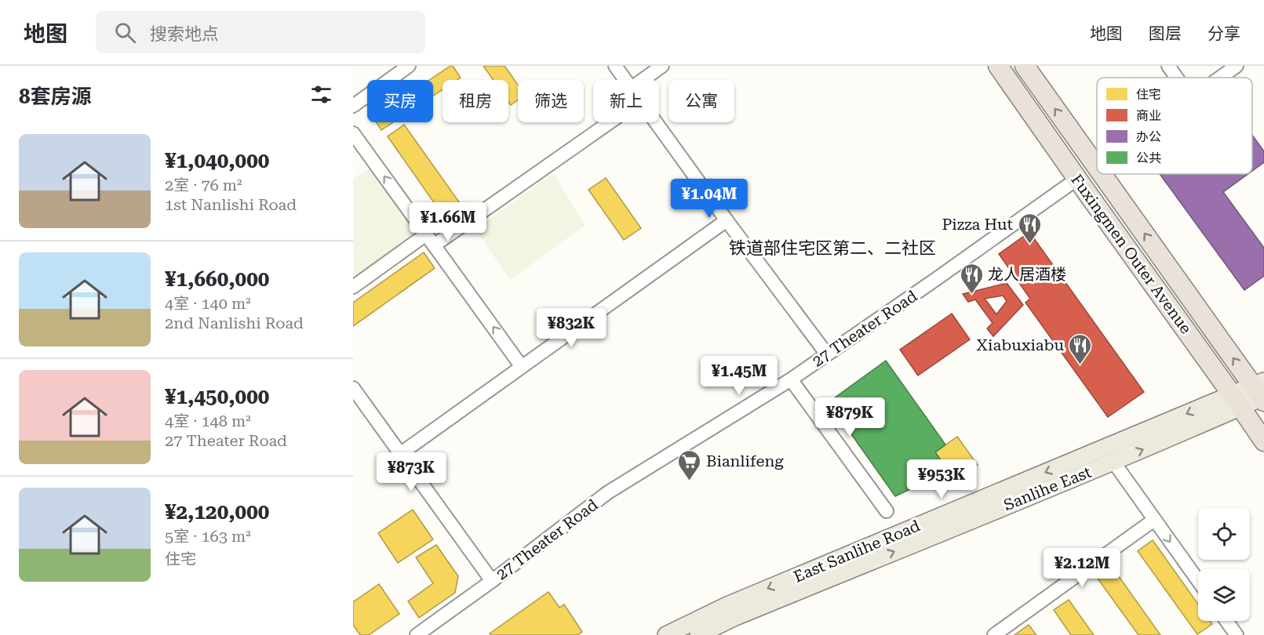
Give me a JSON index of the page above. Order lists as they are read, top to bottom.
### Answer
{
  "streets": {
    "highway": ["Fuxingmen Outer Avenue"],
    "main road": ["Sanlihe East", "East Sanlihe Road"],
    "street": ["27 Theater Road"]
  },
  "crossings": [
    ["Fuxingmen Outer Avenue", "27 Theater Road"],
    ["Fuxingmen Outer Avenue", "Sanlihe East"],
    ["Fuxingmen Outer Avenue", "East Sanlihe Road"],
    ["Sanlihe East", "East Sanlihe Road"]
  ],
  "one_way": ["Sanlihe East", "East Sanlihe Road"],
  "districts": ["铁道部住宅区第二、二社区"],
  "places": {
    "restaurant": ["Pizza Hut", "龙人居酒楼", "Xiabuxiabu"],
    "supermarket": ["Bianlifeng"]
  },
  "legend": [
    "住宅",
    "商业",
    "办公",
    "公共"
  ],
  "page": {
    "header": "地图",
    "search": "搜索地点",
    "nav": ["地图", "图层", "分享"],
    "heading": "8套房源",
    "chip": [
      "买房",
      "租房",
      "筛选",
      "新上",
      "公寓"
    ],
    "list": [
      {
        "name": "¥1,040,000",
        "note": "2室 · 76 m² · 1st Nanlishi Road"
      },
      {
        "name": "¥1,660,000",
        "note": "4室 · 140 m² · 2nd Nanlishi Road"
      },
      {
        "name": "¥1,450,000",
        "note": "4室 · 148 m² · 27 Theater Road"
      },
      {
        "name": "¥2,120,000",
        "note": "5室 · 163 m² · 住宅"
      }
    ],
    "price": [
      "¥1.04M",
      "¥1.66M",
      "¥832K",
      "¥1.45M",
      "¥879K",
      "¥873K",
      "¥953K",
      "¥2.12M"
    ]
  }
}
